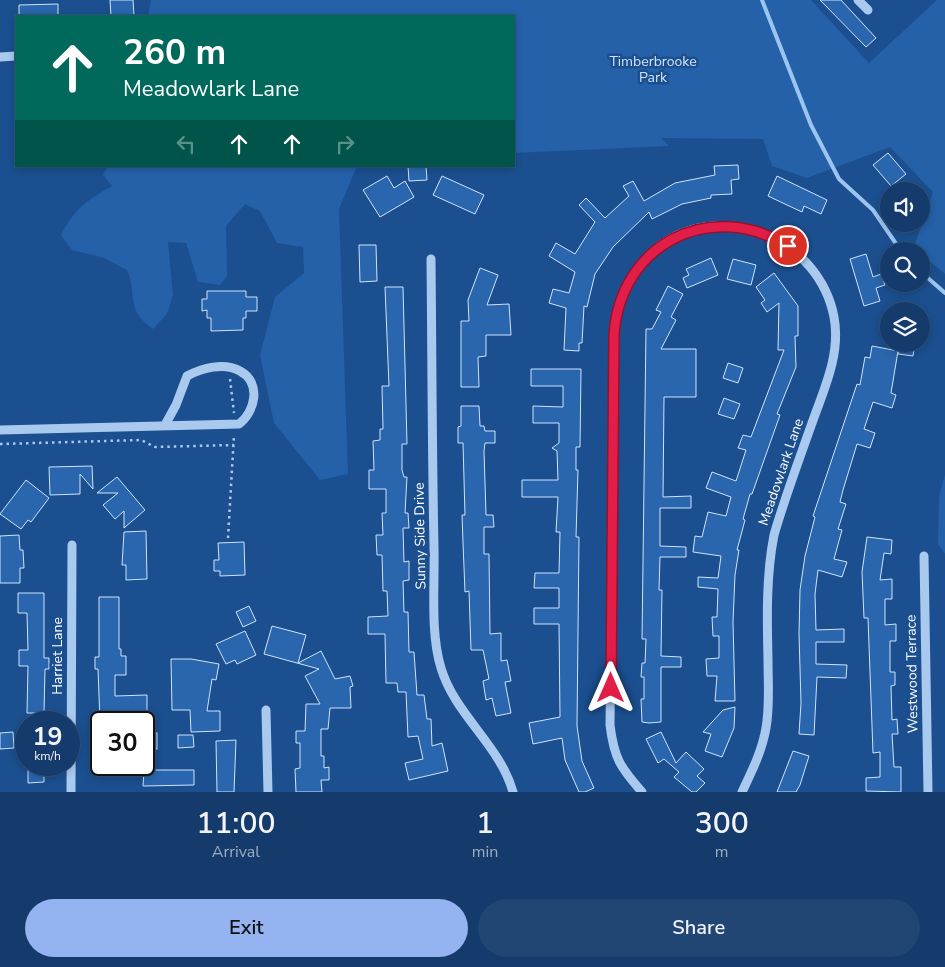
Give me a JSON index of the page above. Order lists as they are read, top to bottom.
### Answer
{
  "streets": {
    "street": [
      "Meadowlark Lane",
      "Sunny Side Drive",
      "Harriet Lane",
      "Westwood Terrace"
    ]
  },
  "parks": ["Timberbrooke Park"],
  "page": {
    "turn": ["260 m", "Meadowlark Lane"],
    "speed": "19 km/h",
    "limit": "30",
    "eta": [
      "11:00",
      "Arrival",
      "1",
      "min",
      "300",
      "m"
    ],
    "buttons": ["Exit", "Share"]
  }
}
